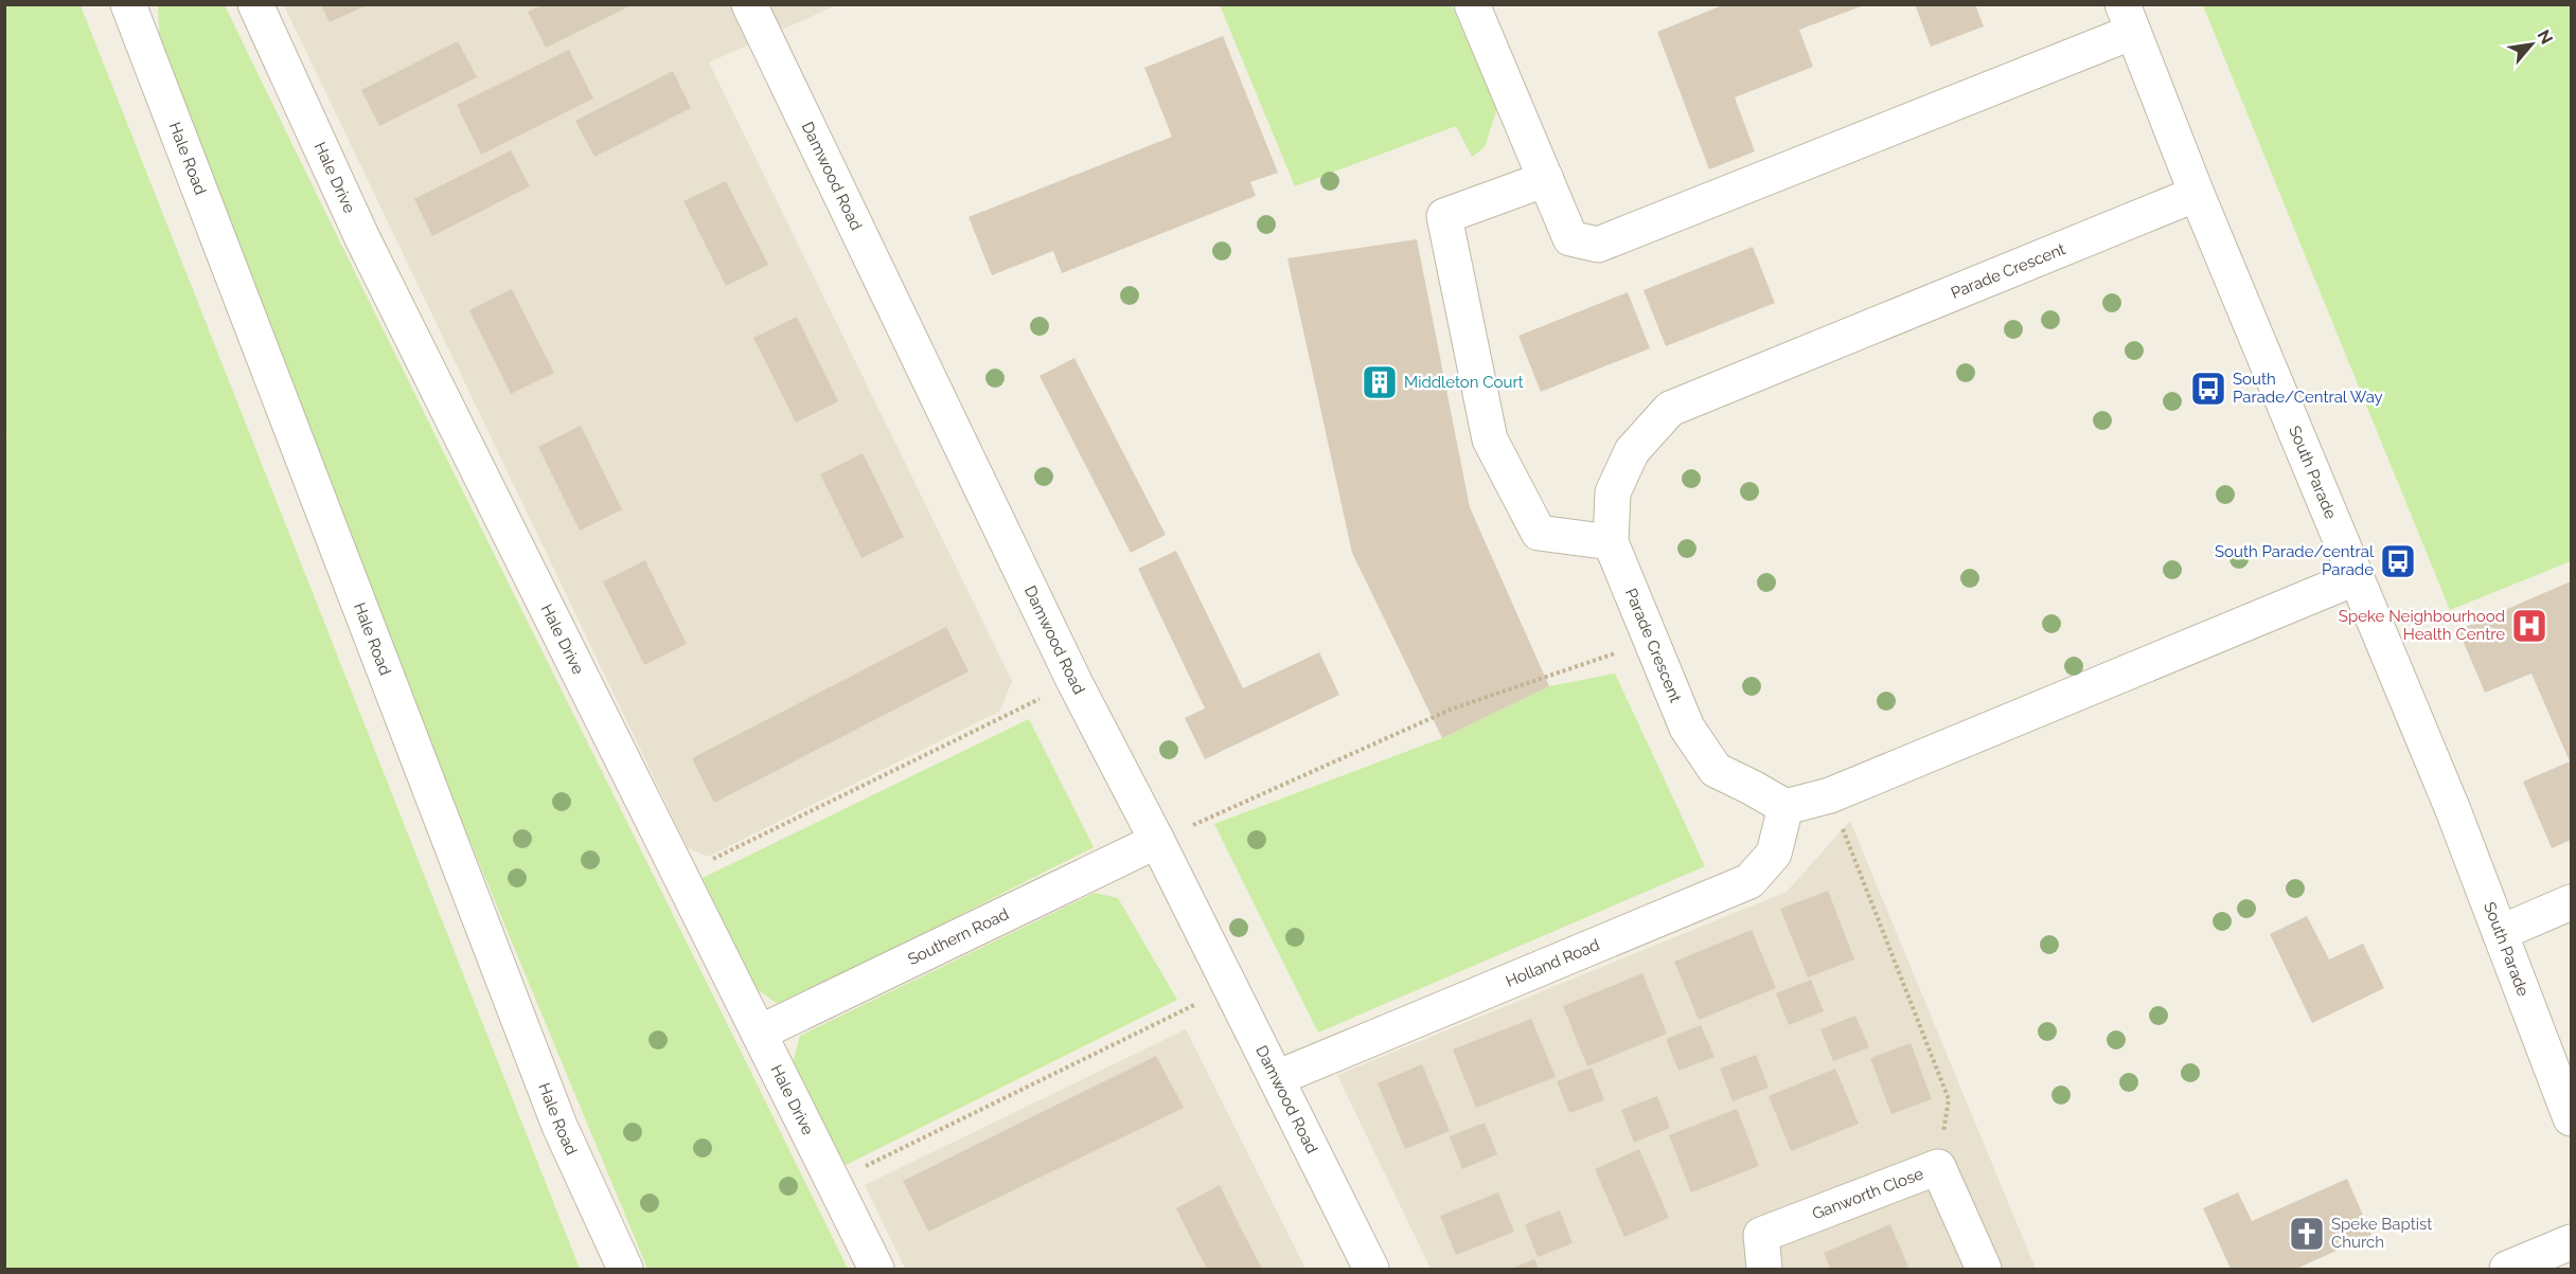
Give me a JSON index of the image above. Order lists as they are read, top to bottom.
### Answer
{
  "streets": {
    "street": [
      "Hale Road",
      "Damwood Road",
      "Hale Drive",
      "Parade Crescent",
      "South Parade",
      "Southern Road",
      "Holland Road",
      "Ganworth Close"
    ]
  },
  "crossings": [
    ["Damwood Road", "Southern Road"],
    ["Damwood Road", "Holland Road"],
    ["Hale Drive", "Southern Road"],
    ["Parade Crescent", "South Parade"],
    ["Parade Crescent", "Holland Road"]
  ],
  "places": {
    "building": ["Middleton Court"],
    "bus stop": ["South Parade/Central Way", "South Parade/central Parade"],
    "hospital": ["Speke Neighbourhood Health Centre"],
    "church": ["Speke Baptist Church"]
  },
  "north": "top right"
}
